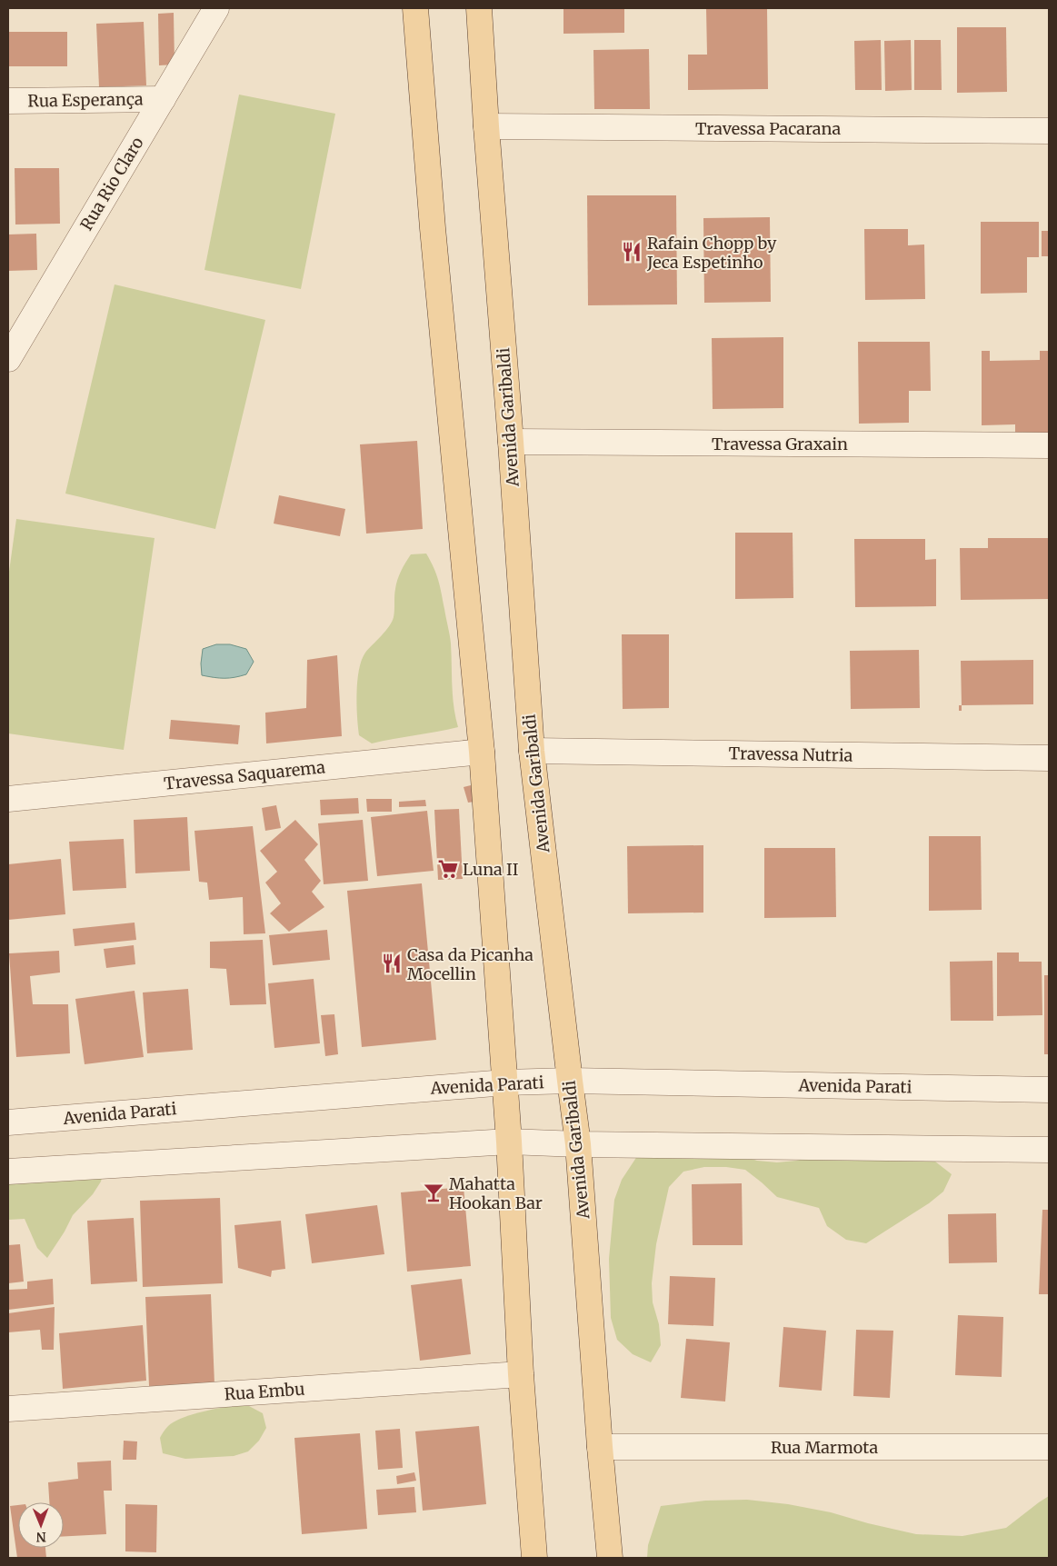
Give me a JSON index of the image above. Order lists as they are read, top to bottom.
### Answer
{
  "streets": {
    "main road": ["Avenida Garibaldi"],
    "street": [
      "Rua Esperança",
      "Travessa Pacarana",
      "Rua Rio Claro",
      "Travessa Graxain",
      "Travessa Nutria",
      "Travessa Saquarema",
      "Avenida Parati",
      "Rua Embu",
      "Rua Marmota"
    ]
  },
  "crossings": [
    ["Rua Esperança", "Rua Rio Claro"],
    ["Travessa Pacarana", "Avenida Garibaldi"],
    ["Avenida Garibaldi", "Travessa Graxain"],
    ["Avenida Garibaldi", "Travessa Nutria"],
    ["Avenida Garibaldi", "Avenida Parati"],
    ["Avenida Garibaldi", "Rua Marmota"]
  ],
  "places": {
    "restaurant": ["Rafain Chopp by Jeca Espetinho", "Casa da Picanha Mocellin"],
    "supermarket": ["Luna II"],
    "bar": ["Mahatta Hookan Bar"]
  },
  "north": "bottom"
}
